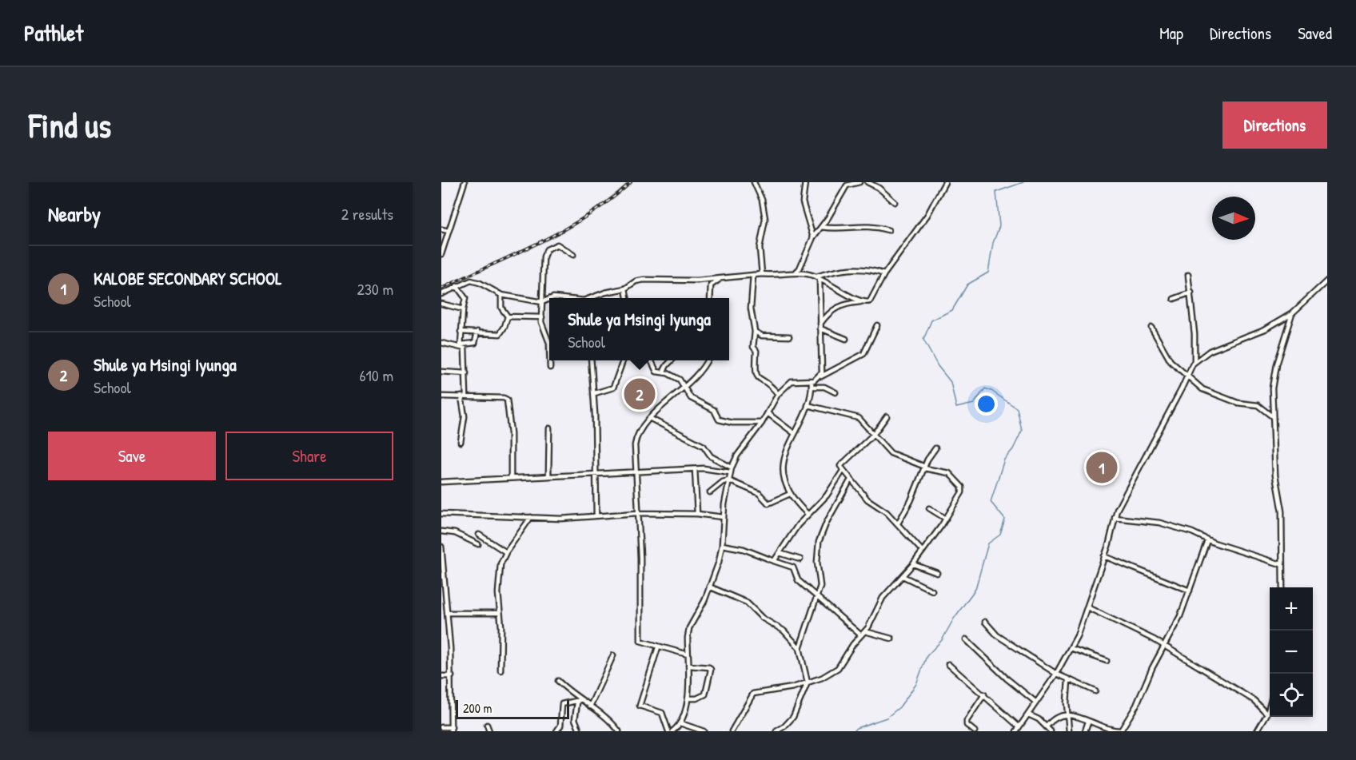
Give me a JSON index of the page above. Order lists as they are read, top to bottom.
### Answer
{
  "scale_bar": "200 m",
  "north": "right",
  "page": {
    "header": "Pathlet",
    "nav": ["Map", "Directions", "Saved"],
    "buttons": [
      "Directions",
      ["Save", "Share"]
    ],
    "title": "Find us",
    "heading": ["Nearby", "2 results"],
    "list": [
      {
        "mark": "1",
        "name": "KALOBE SECONDARY SCHOOL",
        "note": "School",
        "value": "230 m"
      },
      {
        "mark": "2",
        "name": "Shule ya Msingi Iyunga",
        "note": "School",
        "value": "610 m"
      }
    ],
    "popup": ["Shule ya Msingi Iyunga", "School"],
    "pins": ["2", "1"],
    "map_buttons": ["+", "−"],
    "scale": "200 m"
  }
}
